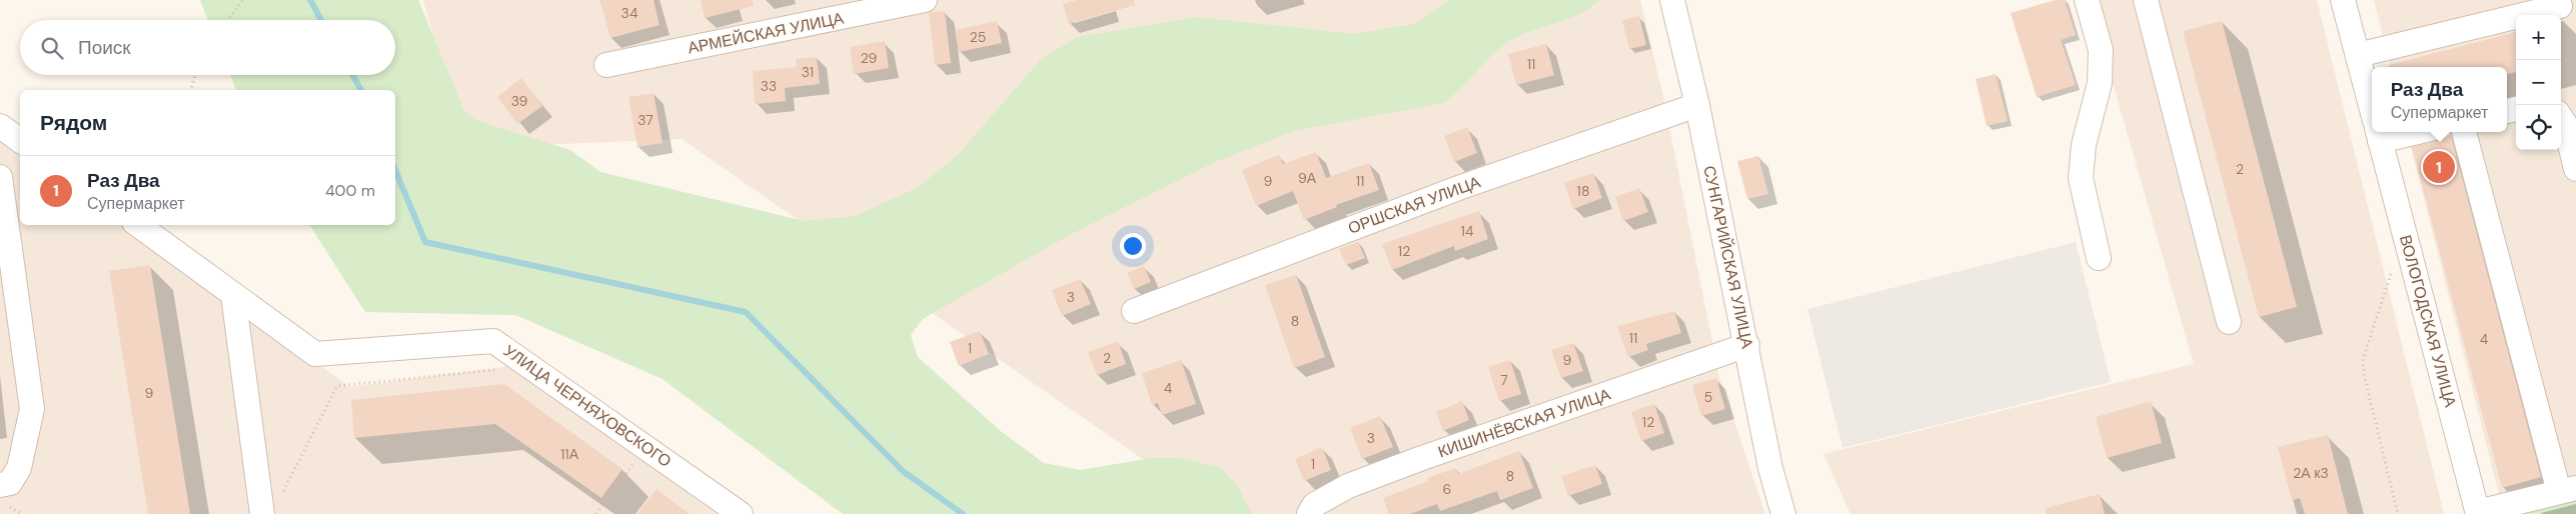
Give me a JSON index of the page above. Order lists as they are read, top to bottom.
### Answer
{
  "streets": {
    "street": [
      "АРМЕЙСКАЯ УЛИЦА",
      "ОРШСКАЯ УЛИЦА",
      "СУНГАРИЙСКАЯ УЛИЦА",
      "ВОЛОГОДСКАЯ УЛИЦА",
      "УЛИЦА ЧЕРНЯХОВСКОГО",
      "КИШИНЁВСКАЯ УЛИЦА"
    ]
  },
  "crossings": [
    ["ОРШСКАЯ УЛИЦА", "СУНГАРИЙСКАЯ УЛИЦА"],
    ["СУНГАРИЙСКАЯ УЛИЦА", "КИШИНЁВСКАЯ УЛИЦА"]
  ],
  "house_numbers": [
    "34",
    "25",
    "29",
    "11",
    "31",
    "33",
    "39",
    "37",
    "2",
    "9А",
    "9",
    "11",
    "18",
    "14",
    "12",
    "3",
    "8",
    "11",
    "4",
    "1",
    "2",
    "9",
    "7",
    "4",
    "9",
    "5",
    "12",
    "3",
    "11А",
    "1",
    "2А к3",
    "8",
    "6"
  ],
  "page": {
    "map_buttons": ["+", "−"],
    "search": "Поиск",
    "popup": ["Раз Два", "Супермаркет"],
    "heading": "Рядом",
    "pins": "1",
    "list": [
      {
        "mark": "1",
        "name": "Раз Два",
        "note": "Супермаркет",
        "value": "400 m"
      }
    ]
  }
}
